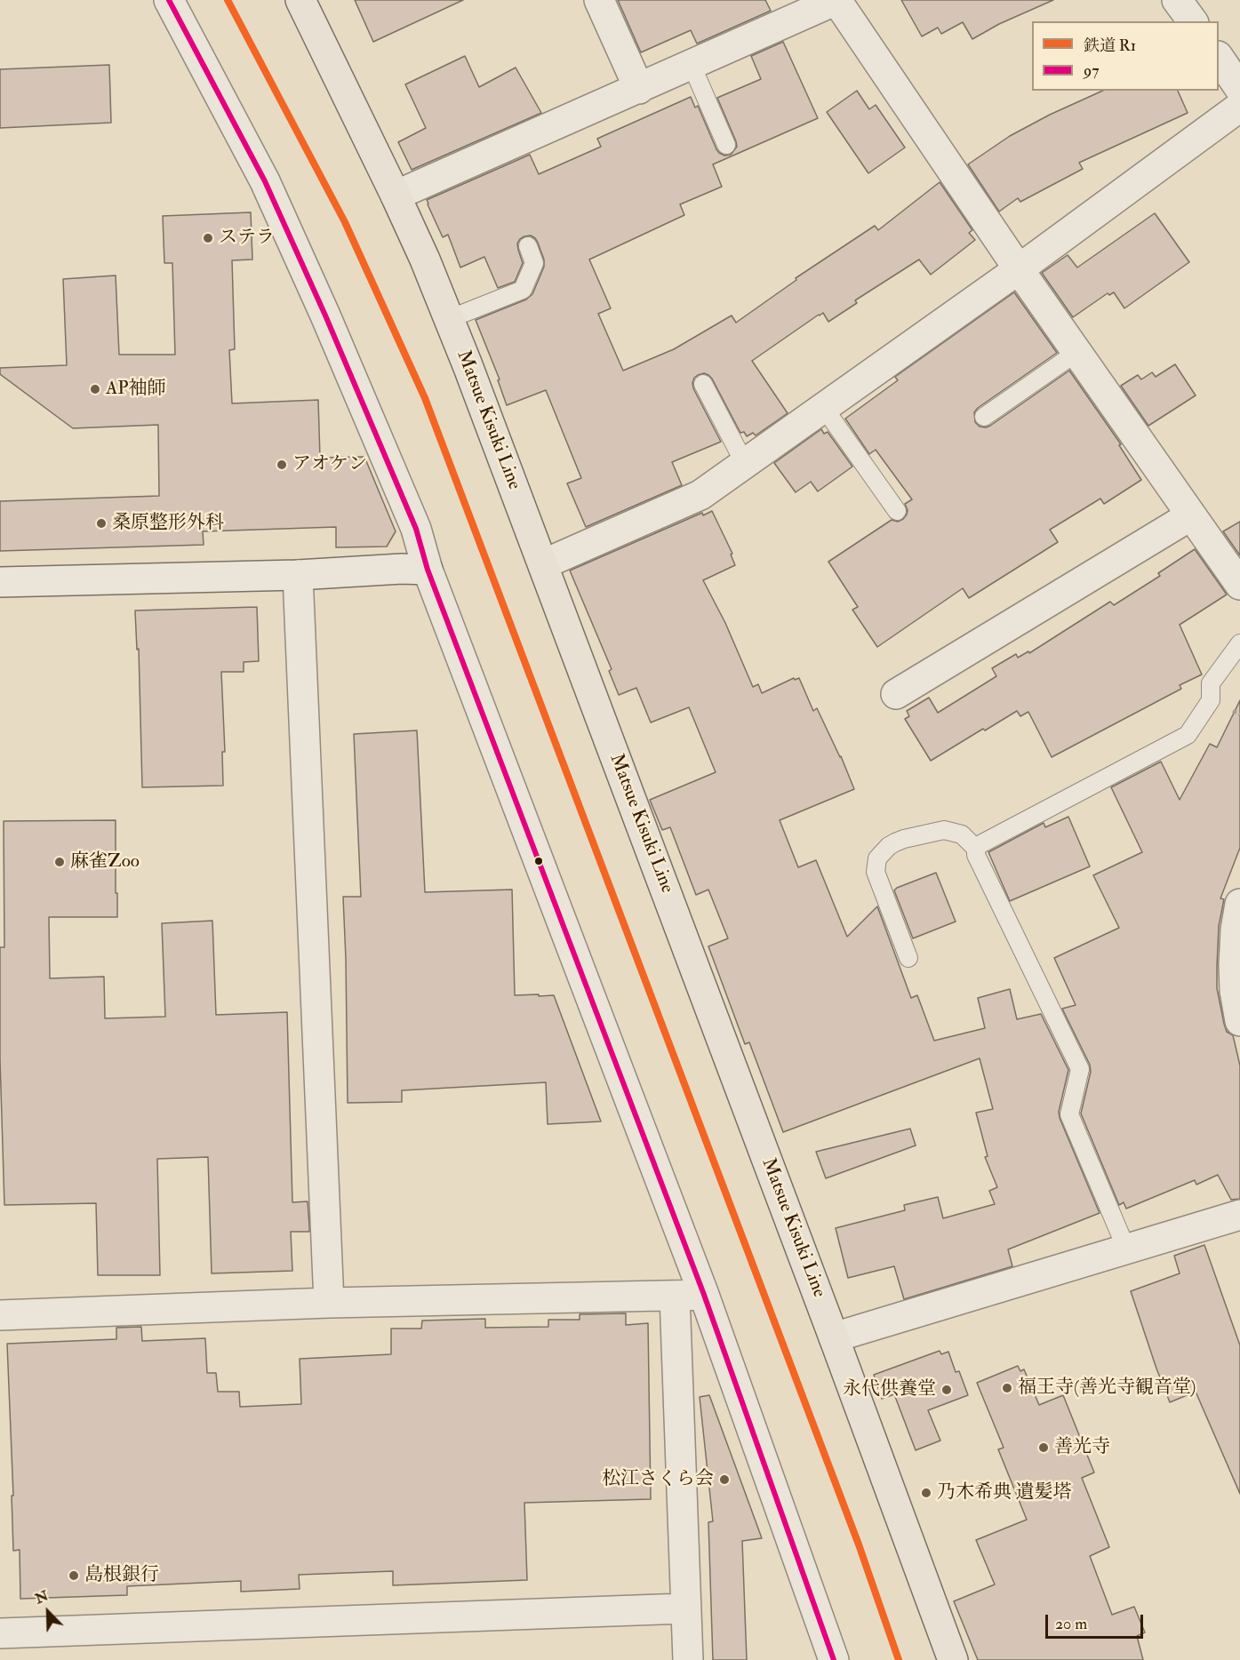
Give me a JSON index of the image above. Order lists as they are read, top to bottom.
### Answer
{
  "streets": {
    "main road": ["Matsue Kisuki Line"]
  },
  "places": [
    "ステラ",
    "AP袖師",
    "アオケン",
    "桑原整形外科",
    "麻雀Zoo",
    "福王寺(善光寺観音堂)",
    "永代供養堂",
    "善光寺",
    "松江さくら会",
    "乃木希典 遺髪塔",
    "島根銀行"
  ],
  "lines": ["rail line R1", "transit line 97"],
  "legend": ["鉄道 R1", "97"],
  "scale_bar": "20 m",
  "north": "top left"
}
